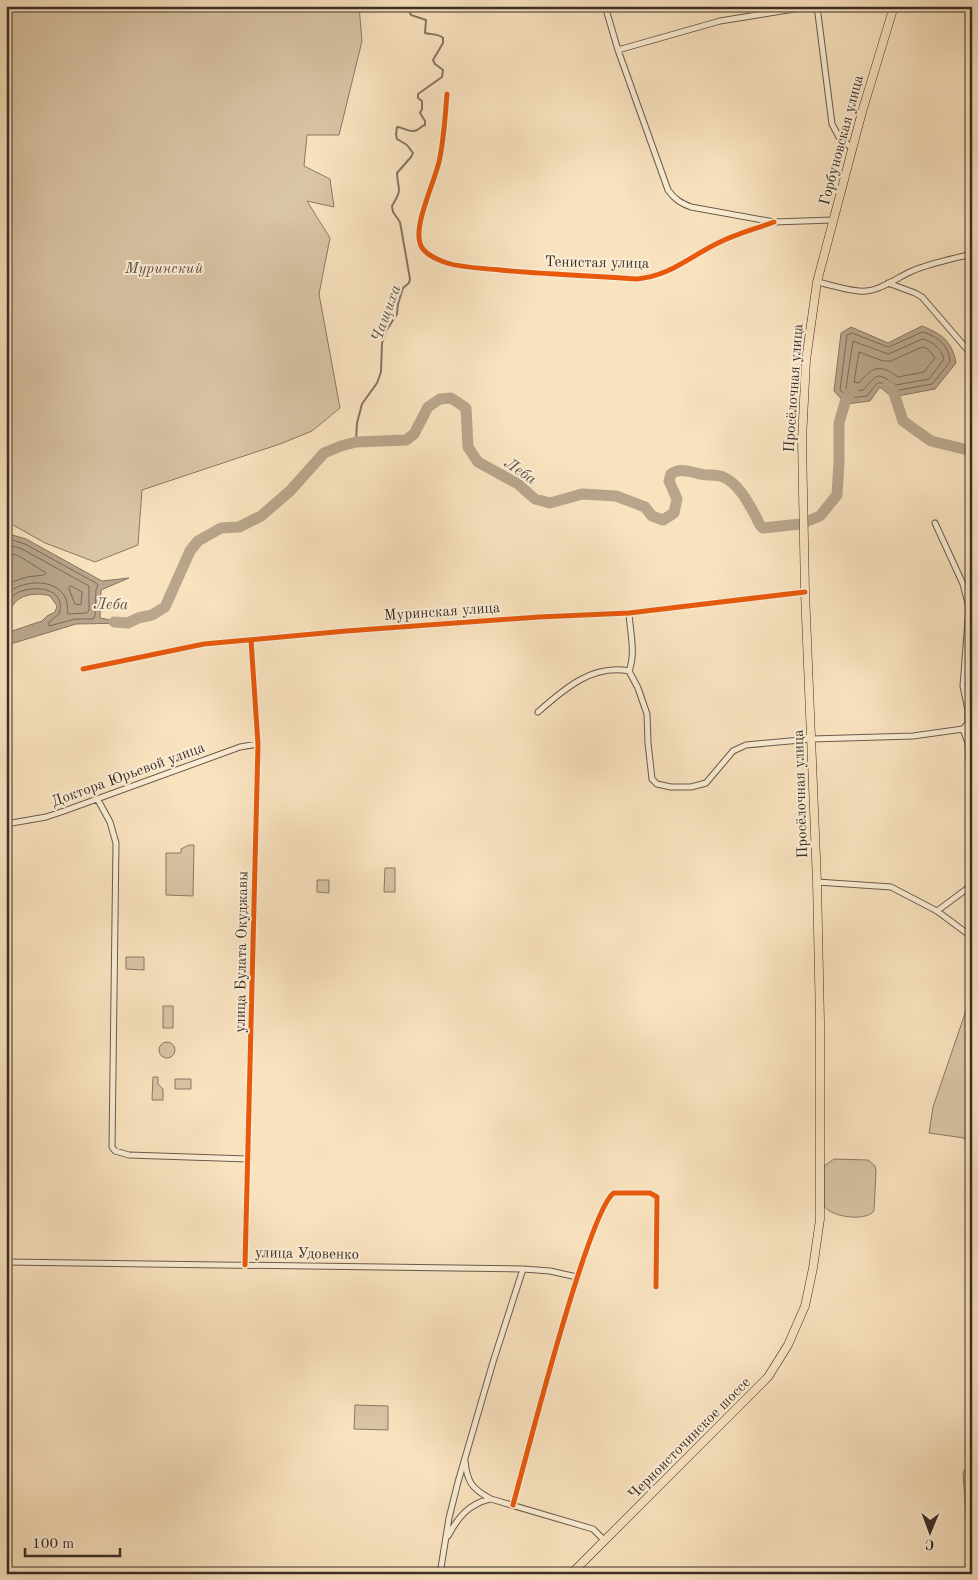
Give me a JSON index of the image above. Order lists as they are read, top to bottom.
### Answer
{
  "streets": {
    "main road": ["Горбуновская улица", "Просёлочная улица", "Черноисточинское шоссе"],
    "street": [
      "Тенистая улица",
      "Муринская улица",
      "Доктора Юрьевой улица",
      "улица Булата Окуджавы",
      "улица Удовенко"
    ]
  },
  "crossings": [
    ["Горбуновская улица", "Просёлочная улица"],
    ["Просёлочная улица", "Муринская улица"],
    ["Просёлочная улица", "Черноисточинское шоссе"],
    ["Муринская улица", "улица Булата Окуджавы"],
    ["Доктора Юрьевой улица", "улица Булата Окуджавы"],
    ["улица Булата Окуджавы", "улица Удовенко"]
  ],
  "water": ["Чащиха", "Леба"],
  "parks": ["Муринский"],
  "scale_bar": "100 m",
  "north": "bottom"
}
